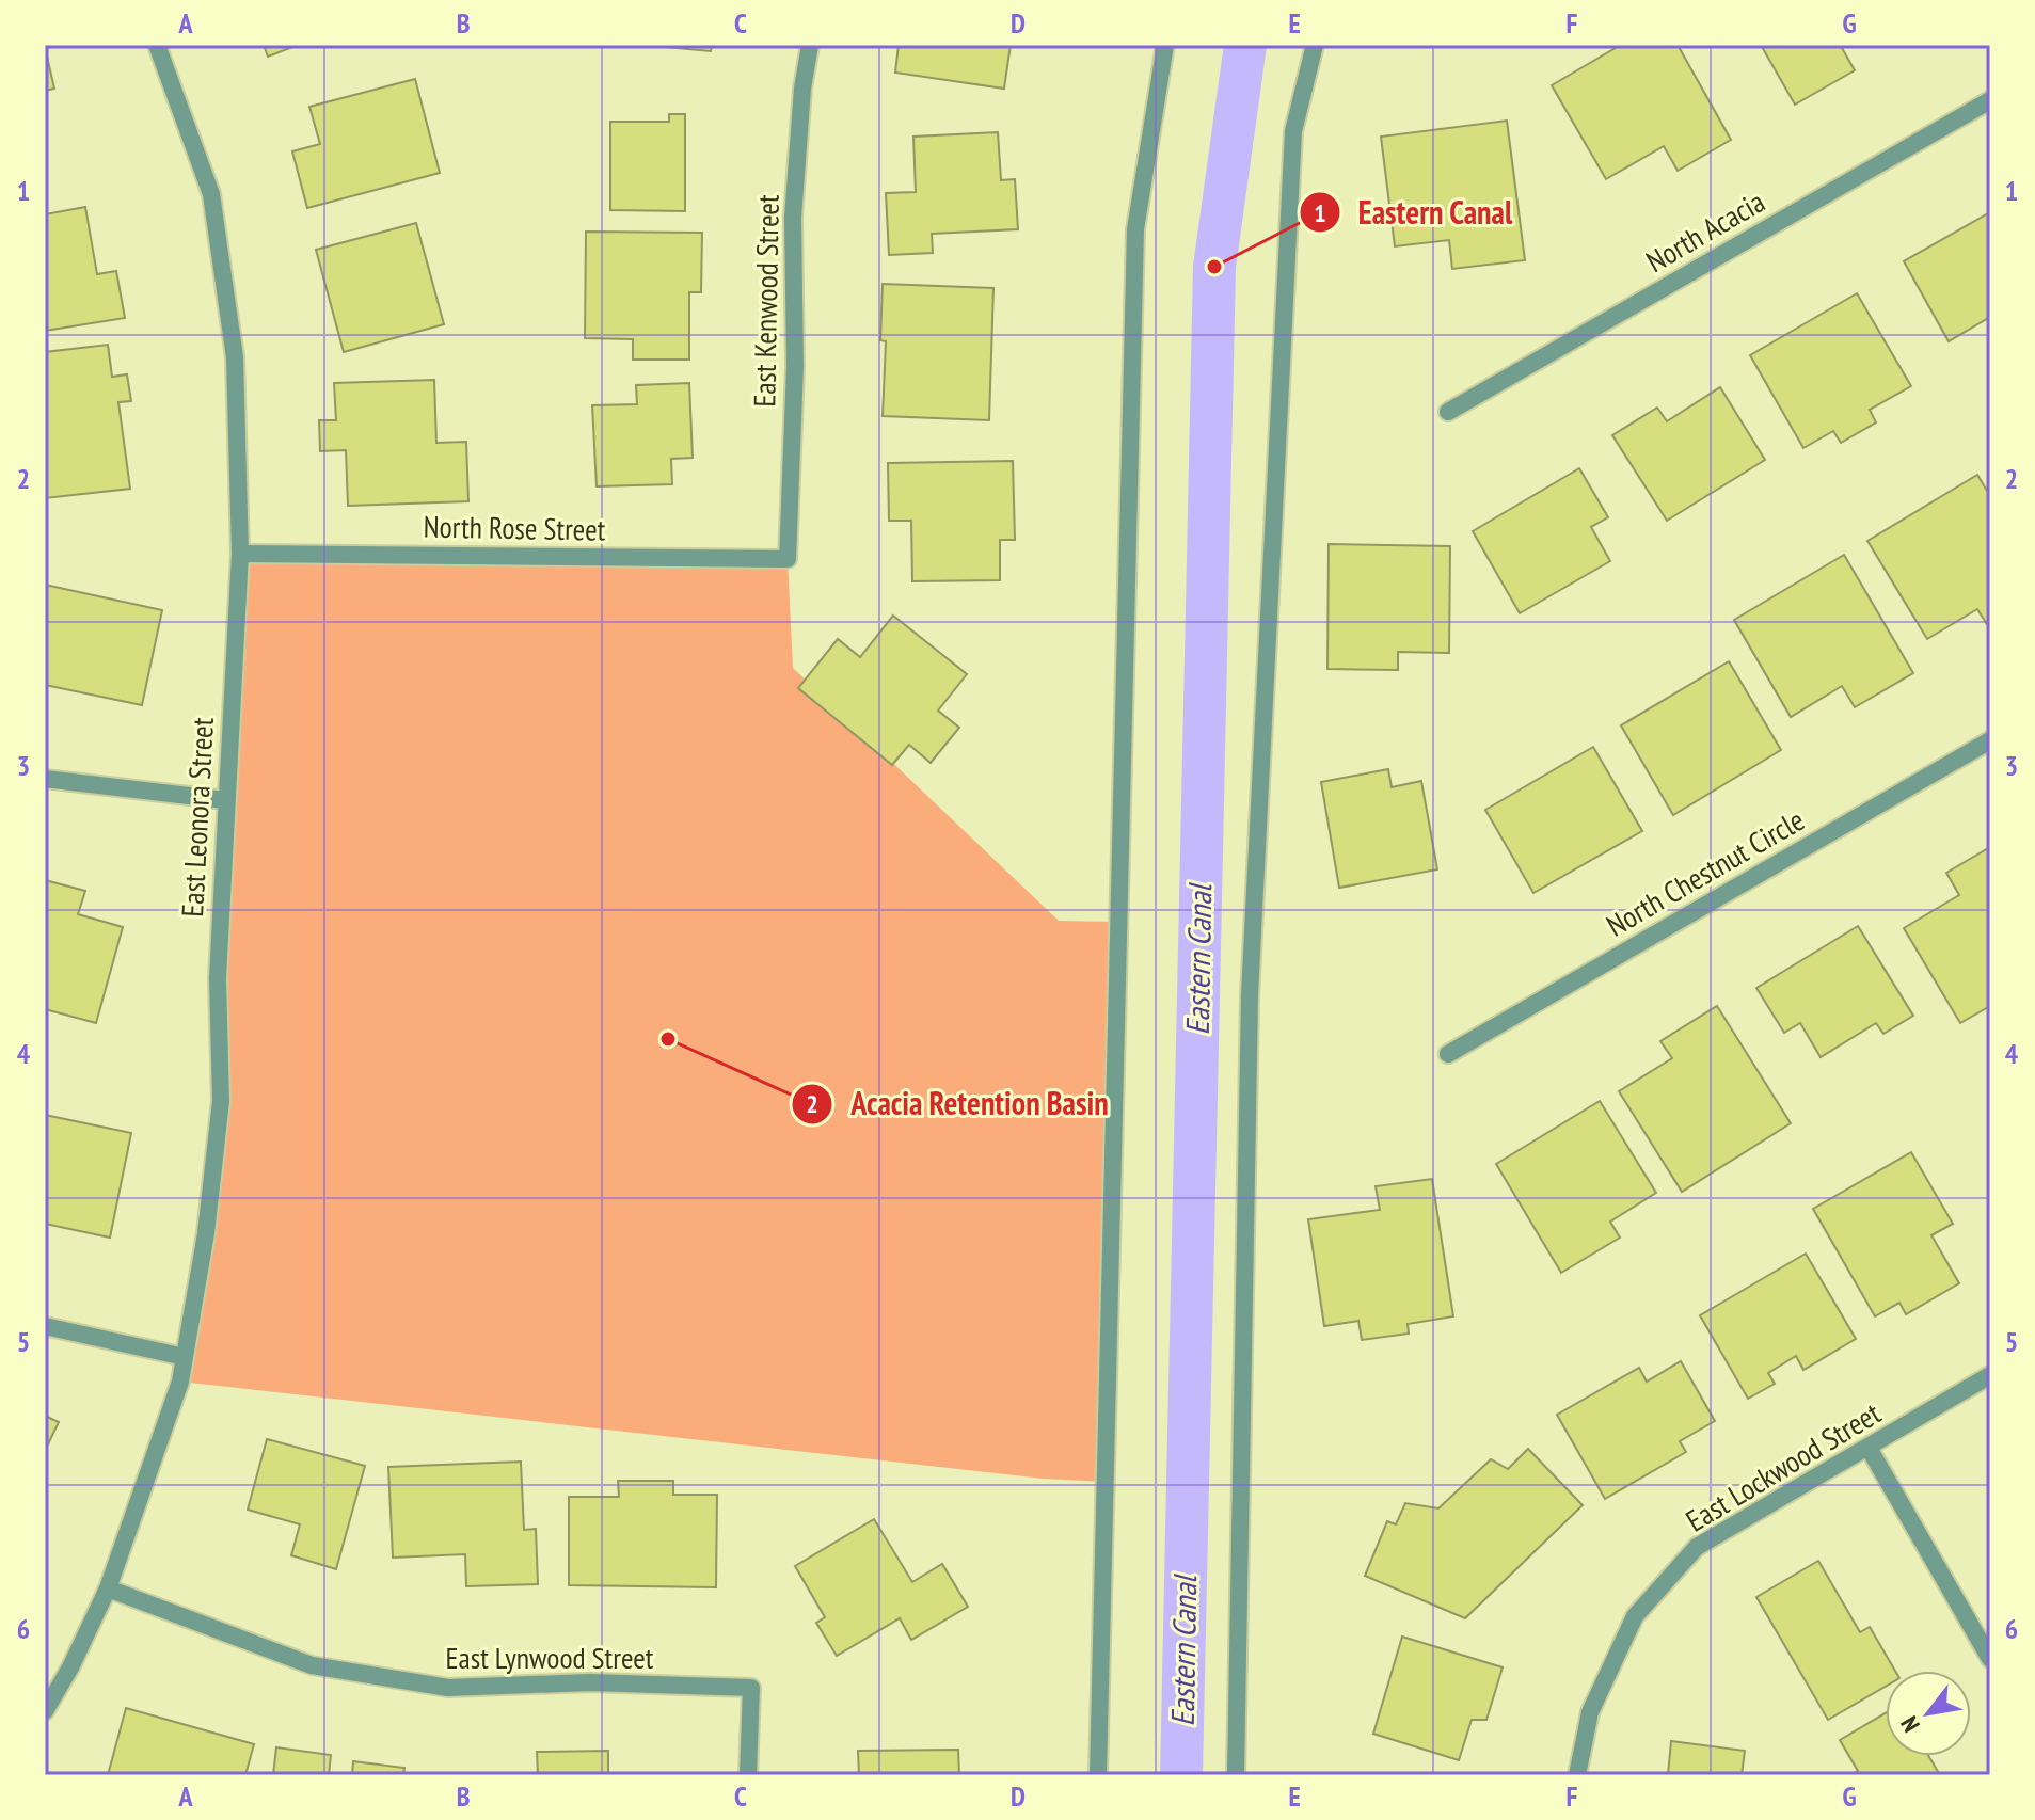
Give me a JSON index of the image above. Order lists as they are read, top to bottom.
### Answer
{
  "streets": {
    "street": [
      "North Acacia",
      "East Kenwood Street",
      "North Rose Street",
      "East Leonora Street",
      "North Chestnut Circle",
      "East Lockwood Street",
      "East Lynwood Street"
    ]
  },
  "crossings": [
    ["East Kenwood Street", "North Rose Street"],
    ["North Rose Street", "East Leonora Street"],
    ["East Leonora Street", "East Lynwood Street"]
  ],
  "water": ["Eastern Canal"],
  "places": ["Eastern Canal", "Acacia Retention Basin"],
  "north": "bottom left",
  "grid": {
    "columns": [
      "A",
      "B",
      "C",
      "D",
      "E",
      "F",
      "G"
    ],
    "rows": [
      "1",
      "2",
      "3",
      "4",
      "5",
      "6"
    ]
  }
}
